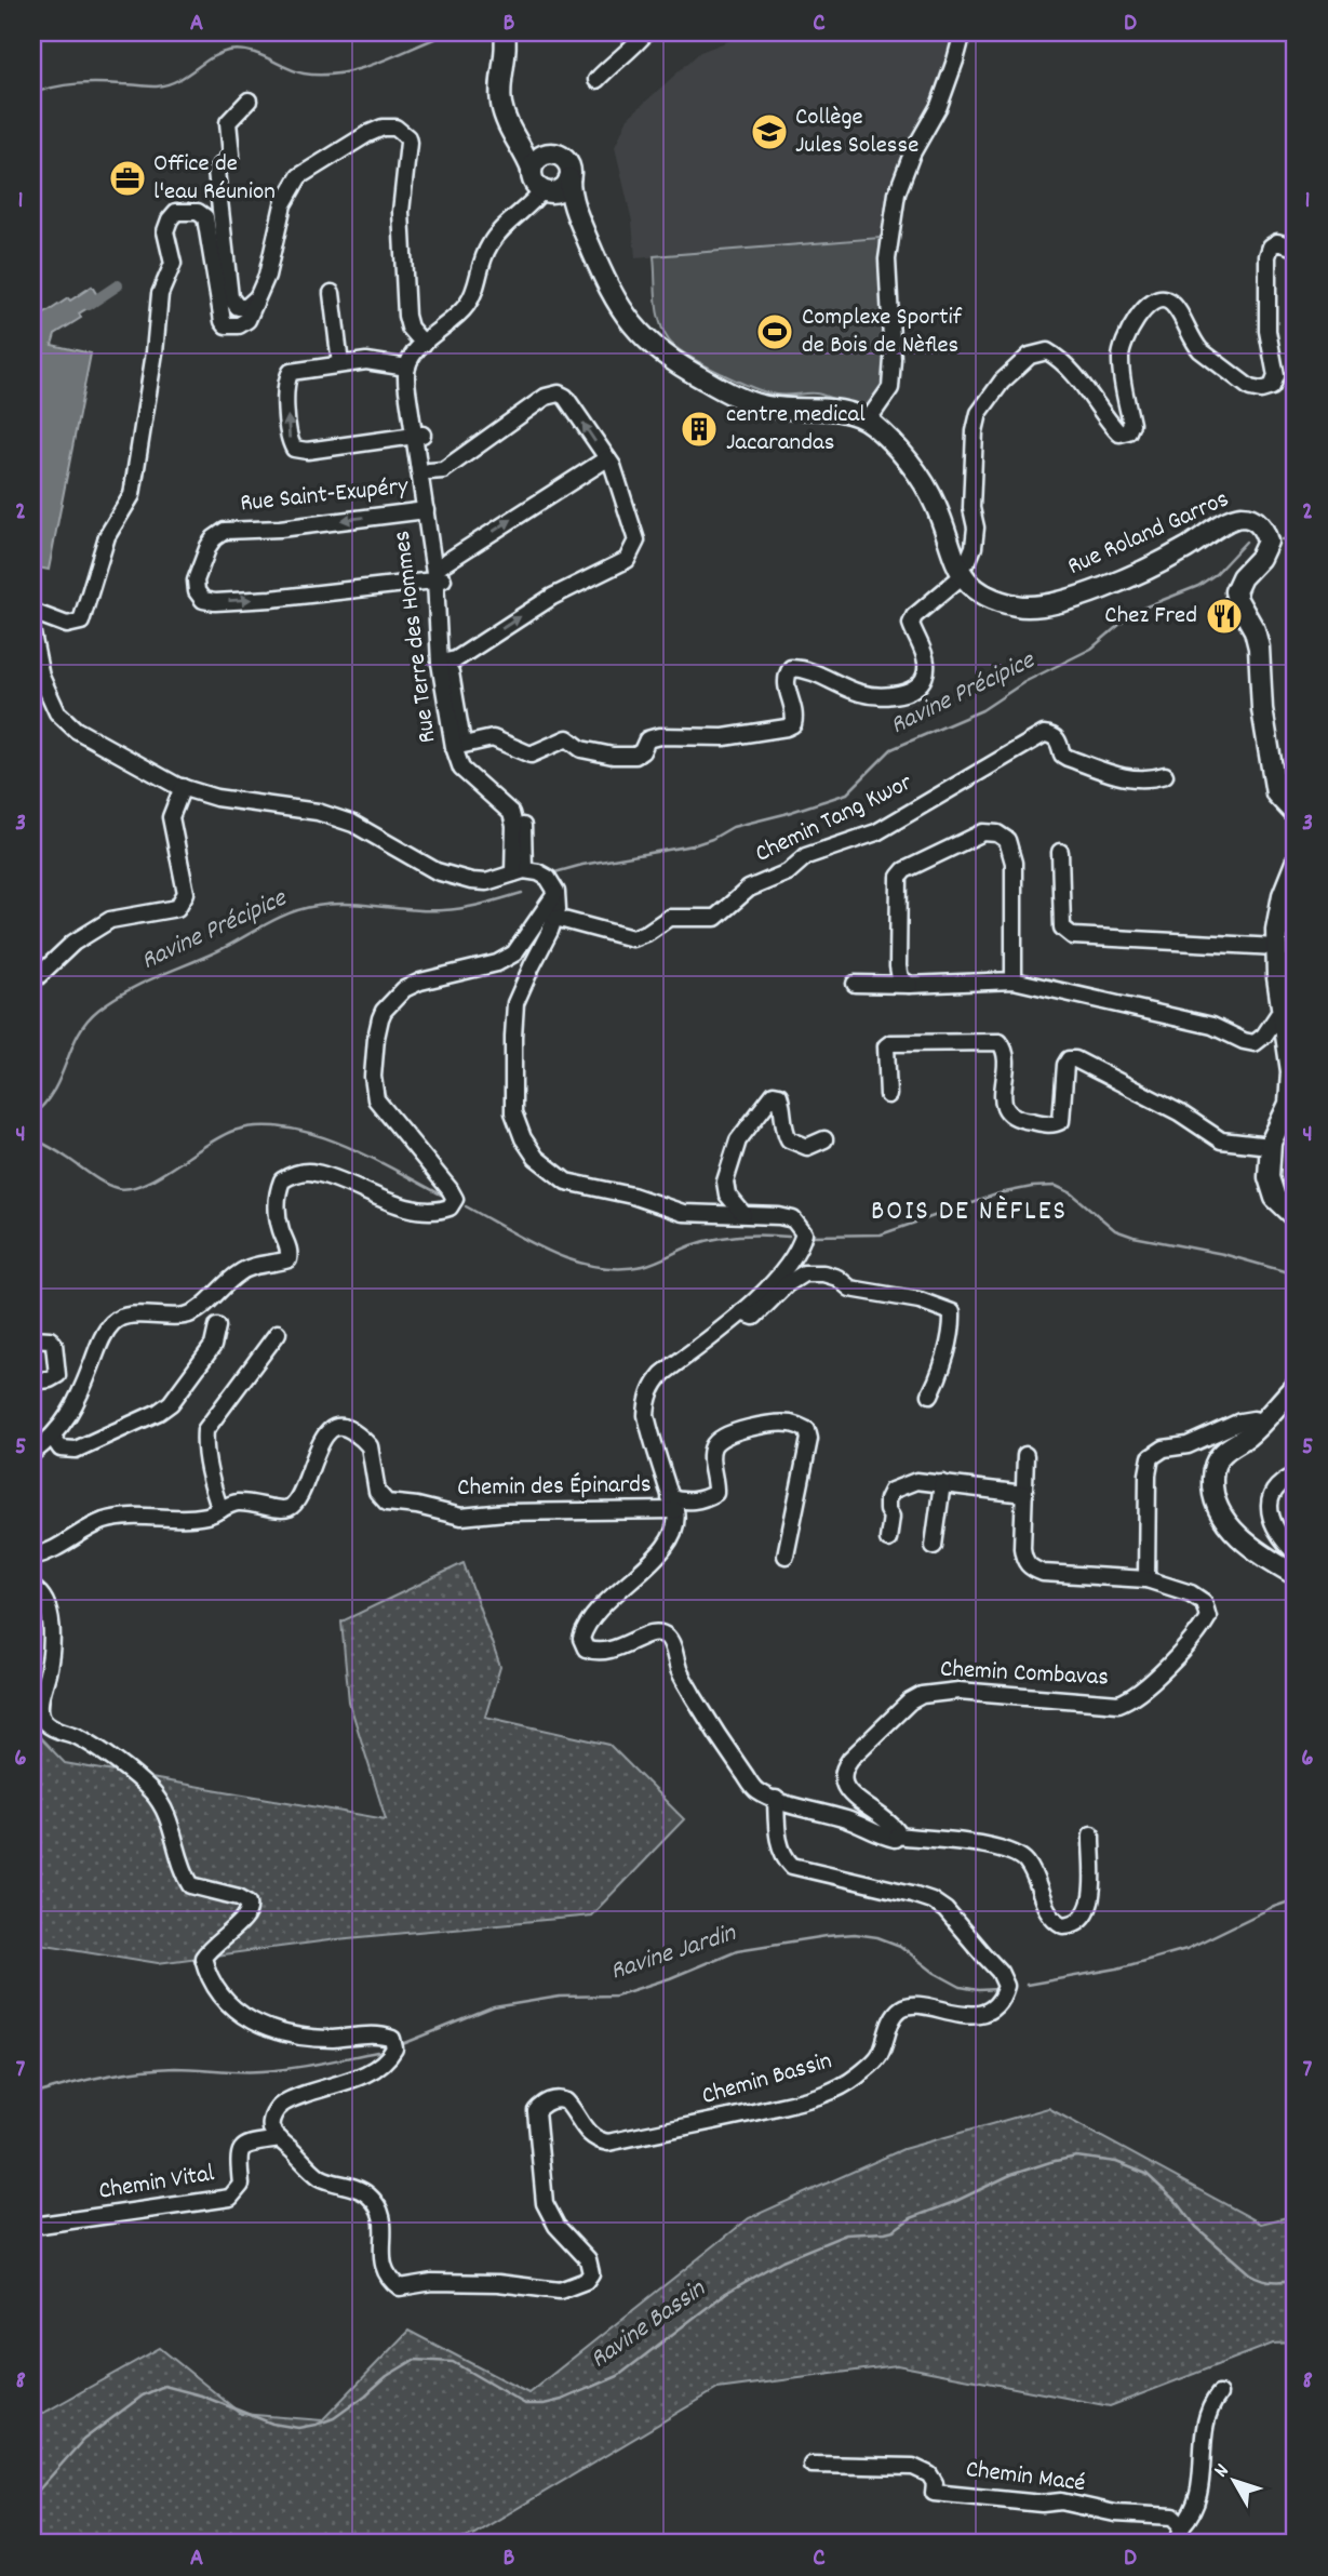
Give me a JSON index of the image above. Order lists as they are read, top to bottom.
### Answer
{
  "streets": {
    "main road": ["Rue Roland Garros"],
    "street": [
      "Rue Saint-Exupéry",
      "Rue Terre des Hommes",
      "Chemin Tang Kwor",
      "Chemin des Épinards",
      "Chemin Combavas",
      "Chemin Bassin",
      "Chemin Vital",
      "Chemin Macé"
    ]
  },
  "crossings": [
    ["Rue Saint-Exupéry", "Rue Terre des Hommes"],
    ["Chemin Bassin", "Chemin Vital"]
  ],
  "districts": ["BOIS DE NÈFLES"],
  "water": ["Ravine Précipice", "Ravine Jardin", "Ravine Bassin"],
  "places": {
    "school or university": ["Collège Jules Solesse"],
    "office": ["Office de l'eau Réunion"],
    "sports": ["Complexe Sportif de Bois de Nèfles"],
    "building": ["centre medical Jacarandas"],
    "restaurant": ["Chez Fred"]
  },
  "north": "top left",
  "grid": {
    "columns": [
      "A",
      "B",
      "C",
      "D"
    ],
    "rows": [
      "1",
      "2",
      "3",
      "4",
      "5",
      "6",
      "7",
      "8"
    ]
  }
}
